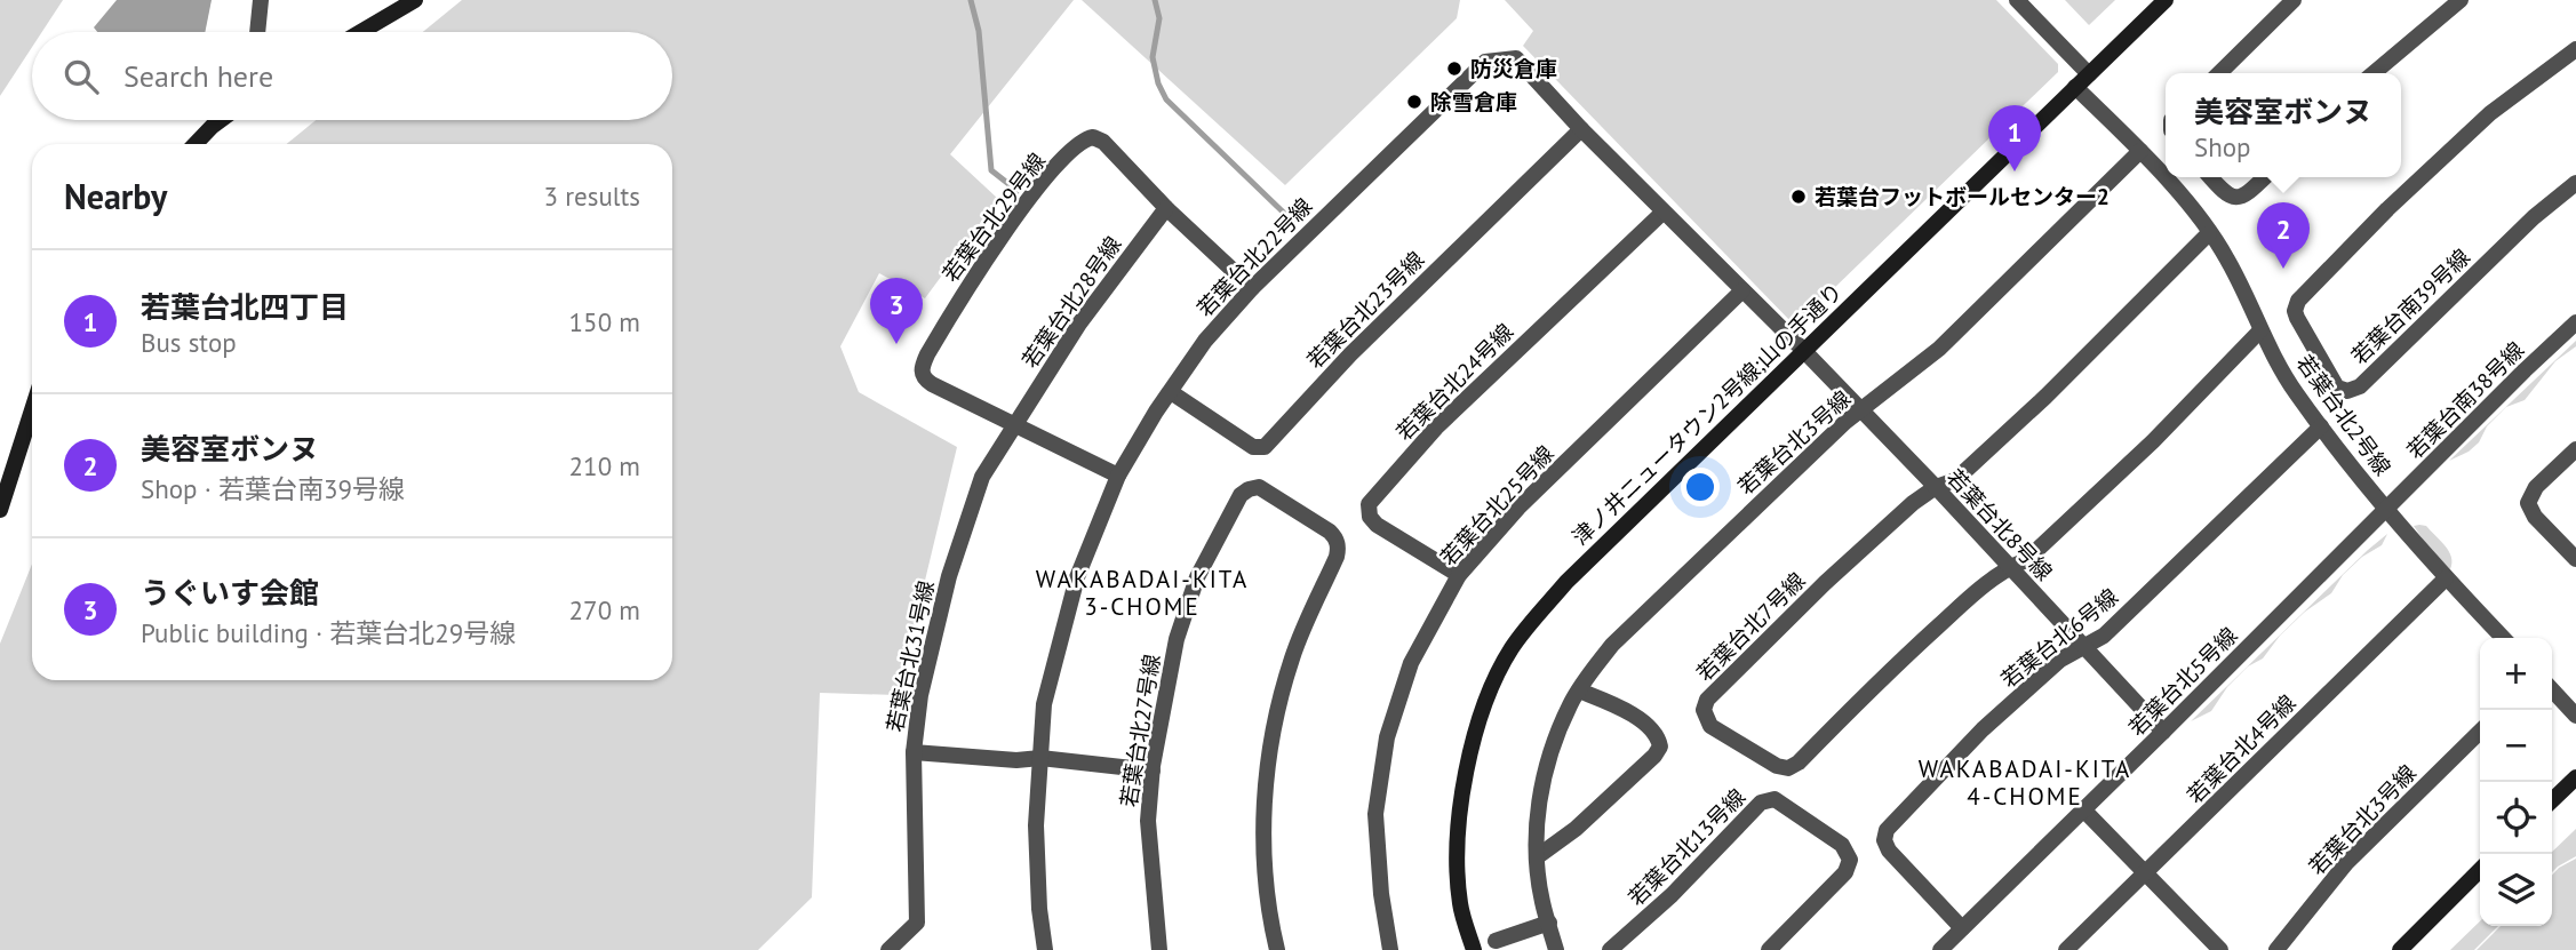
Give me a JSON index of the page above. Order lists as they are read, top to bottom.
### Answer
{
  "streets": {
    "street": [
      "若葉台北29号線",
      "若葉台北22号線",
      "若葉台北28号線",
      "若葉台南39号線",
      "若葉台北23号線",
      "若葉台北24号線",
      "若葉台南38号線",
      "津ノ井ニュータウン2号線;山の手通り",
      "若葉台北2号線",
      "若葉台北3号線",
      "若葉台北25号線",
      "若葉台北8号線",
      "若葉台北7号線",
      "若葉台北6号線",
      "若葉台北31号線",
      "若葉台北5号線",
      "若葉台北27号線",
      "若葉台北4号線",
      "若葉台北13号線"
    ]
  },
  "crossings": [
    ["若葉台北29号線", "若葉台北22号線"],
    ["若葉台北29号線", "若葉台北28号線"],
    ["若葉台北29号線", "若葉台北31号線"],
    ["若葉台北22号線", "若葉台北23号線"],
    ["若葉台北22号線", "若葉台北24号線"],
    ["若葉台北22号線", "津ノ井ニュータウン2号線;山の手通り"],
    ["若葉台北22号線", "若葉台北25号線"],
    ["若葉台北22号線", "若葉台北8号線"],
    ["若葉台北28号線", "若葉台北31号線"],
    ["若葉台北24号線", "若葉台北25号線"],
    ["若葉台南38号線", "若葉台北2号線"],
    ["若葉台南38号線", "若葉台北5号線"],
    ["津ノ井ニュータウン2号線;山の手通り", "若葉台北2号線"],
    ["津ノ井ニュータウン2号線;山の手通り", "若葉台北8号線"],
    ["若葉台北2号線", "若葉台北3号線"],
    ["若葉台北2号線", "若葉台北7号線"],
    ["若葉台北2号線", "若葉台北6号線"],
    ["若葉台北2号線", "若葉台北5号線"],
    ["若葉台北2号線", "若葉台北4号線"],
    ["若葉台北3号線", "若葉台北8号線"],
    ["若葉台北8号線", "若葉台北7号線"],
    ["若葉台北8号線", "若葉台北6号線"],
    ["若葉台北8号線", "若葉台北5号線"],
    ["若葉台北6号線", "若葉台北5号線"]
  ],
  "districts": ["WAKABADAI-KITA 3-CHOME", "WAKABADAI-KITA 4-CHOME"],
  "places": ["防災倉庫", "除雪倉庫", "若葉台フットボールセンター2"],
  "page": {
    "search": "Search here",
    "popup": ["美容室ボンヌ", "Shop"],
    "pins": ["1", "2", "3"],
    "heading": ["Nearby", "3 results"],
    "list": [
      {
        "mark": "1",
        "name": "若葉台北四丁目",
        "note": "Bus stop",
        "value": "150 m"
      },
      {
        "mark": "2",
        "name": "美容室ボンヌ",
        "note": "Shop · 若葉台南39号線",
        "value": "210 m"
      },
      {
        "mark": "3",
        "name": "うぐいす会館",
        "note": "Public building · 若葉台北29号線",
        "value": "270 m"
      }
    ],
    "map_buttons": ["+", "−"]
  }
}
